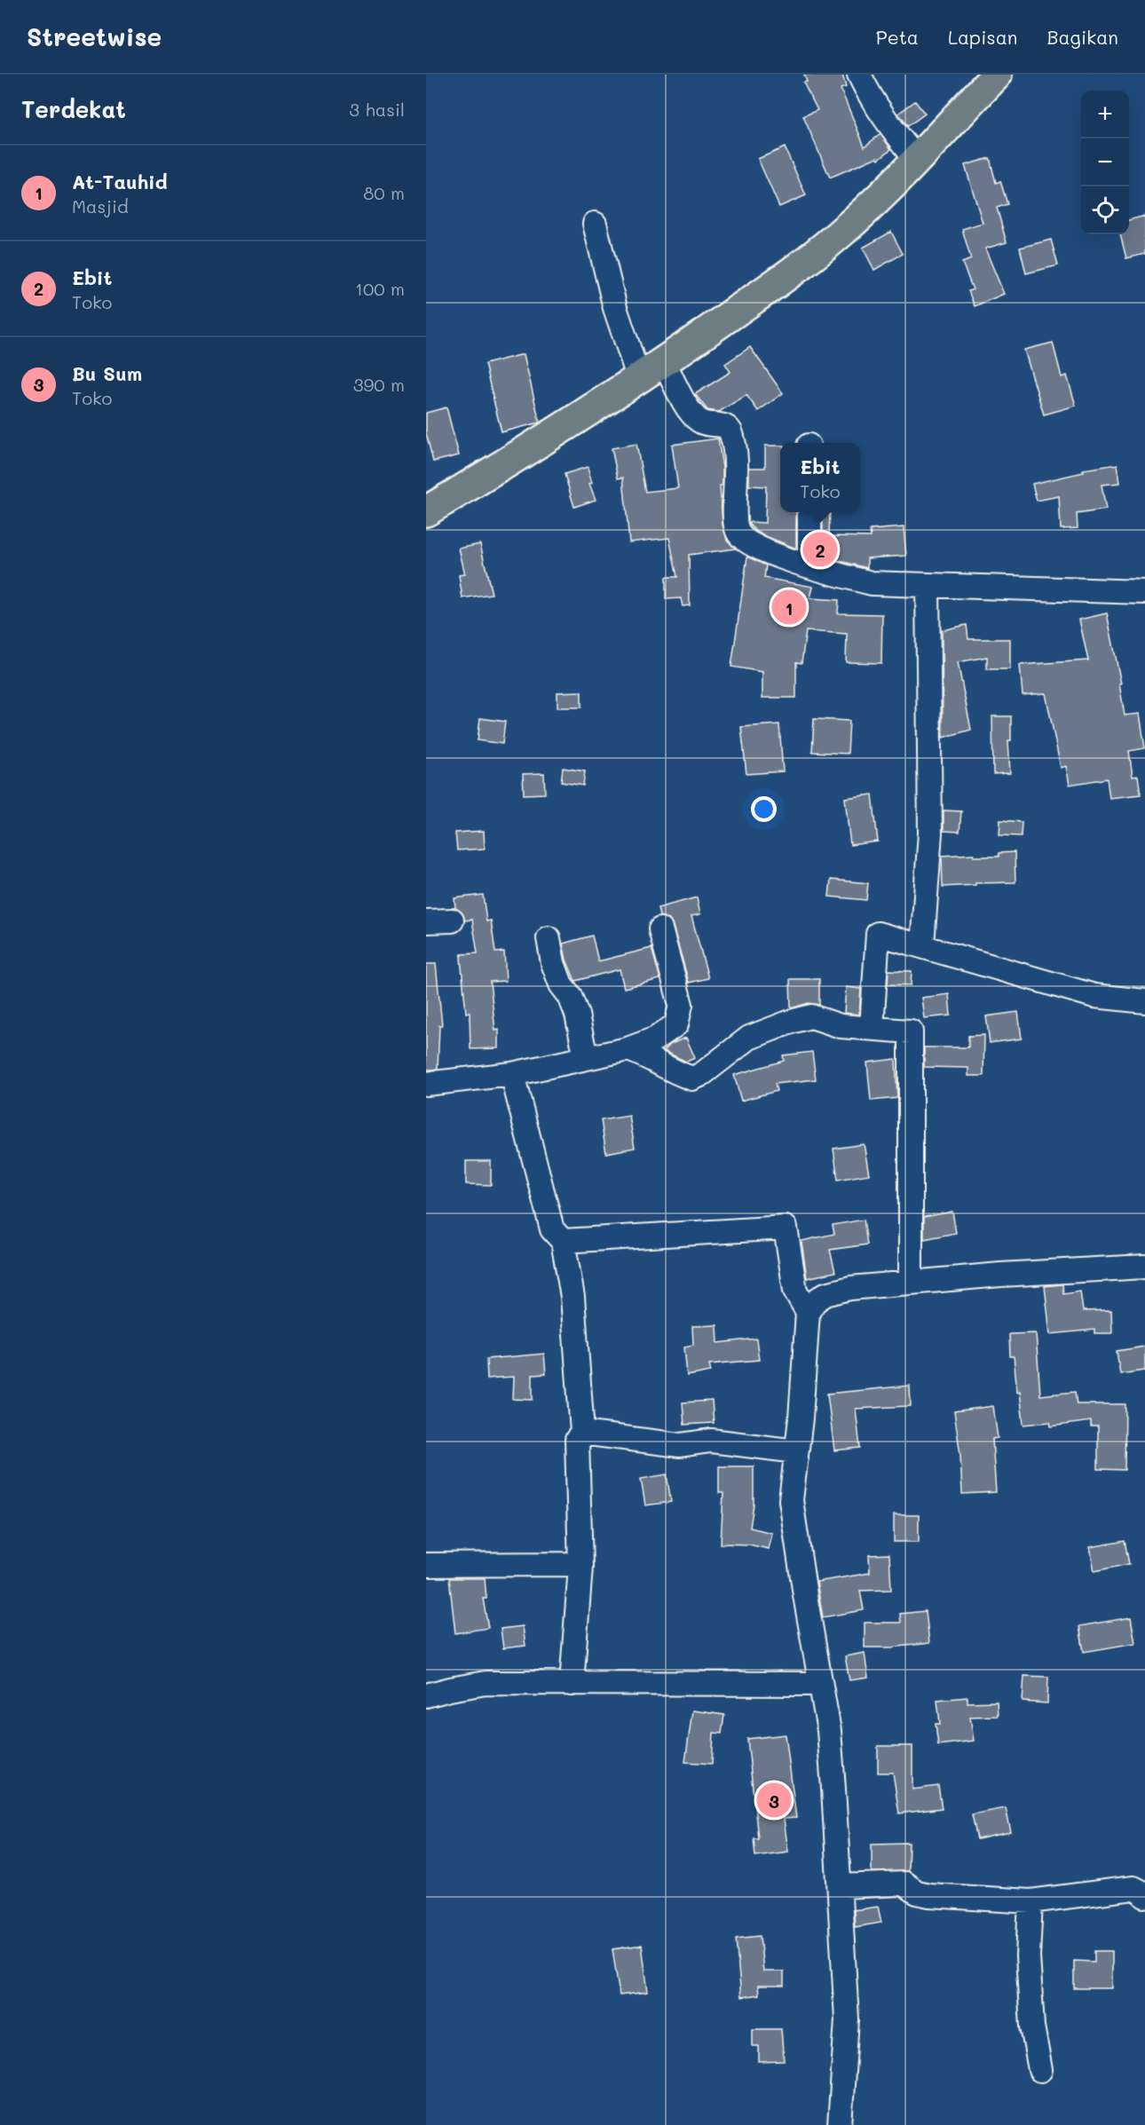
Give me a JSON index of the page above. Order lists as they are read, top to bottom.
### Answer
{
  "page": {
    "header": "Streetwise",
    "nav": ["Peta", "Lapisan", "Bagikan"],
    "heading": ["Terdekat", "3 hasil"],
    "map_buttons": ["+", "−"],
    "list": [
      {
        "mark": "1",
        "name": "At-Tauhid",
        "note": "Masjid",
        "value": "80 m"
      },
      {
        "mark": "2",
        "name": "Ebit",
        "note": "Toko",
        "value": "100 m"
      },
      {
        "mark": "3",
        "name": "Bu Sum",
        "note": "Toko",
        "value": "390 m"
      }
    ],
    "popup": ["Ebit", "Toko"],
    "pins": ["2", "1", "3"]
  }
}
